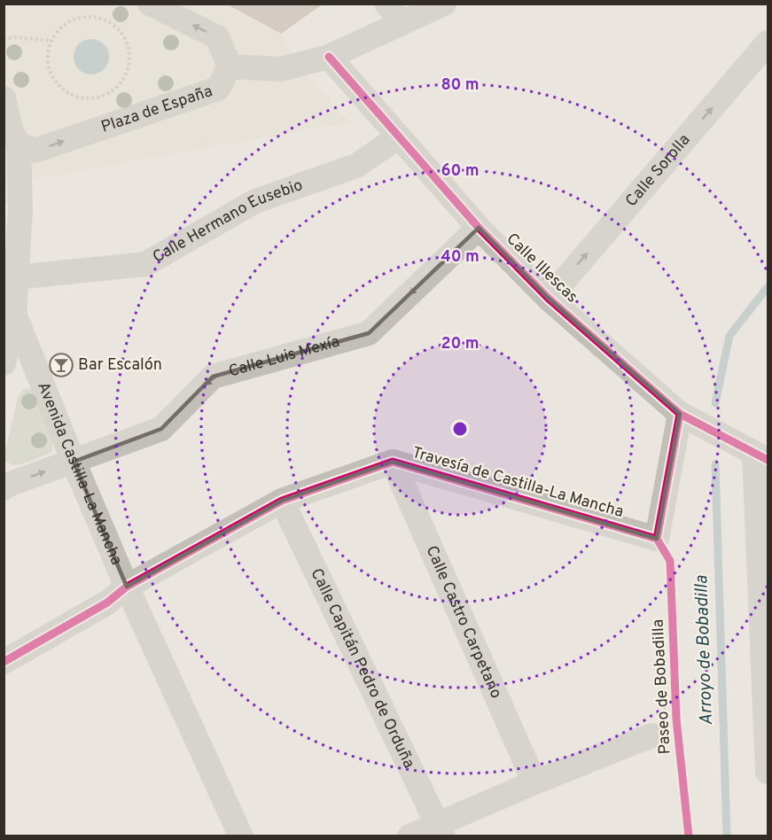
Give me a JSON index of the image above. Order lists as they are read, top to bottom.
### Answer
{
  "streets": {
    "street": [
      "Plaza de España",
      "Calle Sorolla",
      "Calle Hermano Eusebio",
      "Calle Illescas",
      "Calle Luis Mexía",
      "Avenida Castilla-La Mancha",
      "Travesía de Castilla-La Mancha",
      "Calle Castro Carpetano",
      "Calle Capitán Pedro de Orduña"
    ],
    "cycle path": ["Paseo de Bobadilla"]
  },
  "crossings": [
    ["Calle Sorolla", "Calle Illescas"],
    ["Calle Hermano Eusebio", "Calle Illescas"],
    ["Calle Illescas", "Calle Luis Mexía"],
    ["Calle Illescas", "Travesía de Castilla-La Mancha"],
    ["Calle Luis Mexía", "Avenida Castilla-La Mancha"],
    ["Avenida Castilla-La Mancha", "Travesía de Castilla-La Mancha"],
    ["Travesía de Castilla-La Mancha", "Calle Castro Carpetano"],
    ["Travesía de Castilla-La Mancha", "Calle Capitán Pedro de Orduña"]
  ],
  "one_way": ["Plaza de España", "Calle Sorolla"],
  "water": ["Arroyo de Bobadilla"],
  "places": {
    "bar": ["Bar Escalón"]
  },
  "rings": [
    "80 m",
    "60 m",
    "40 m",
    "20 m"
  ]
}
